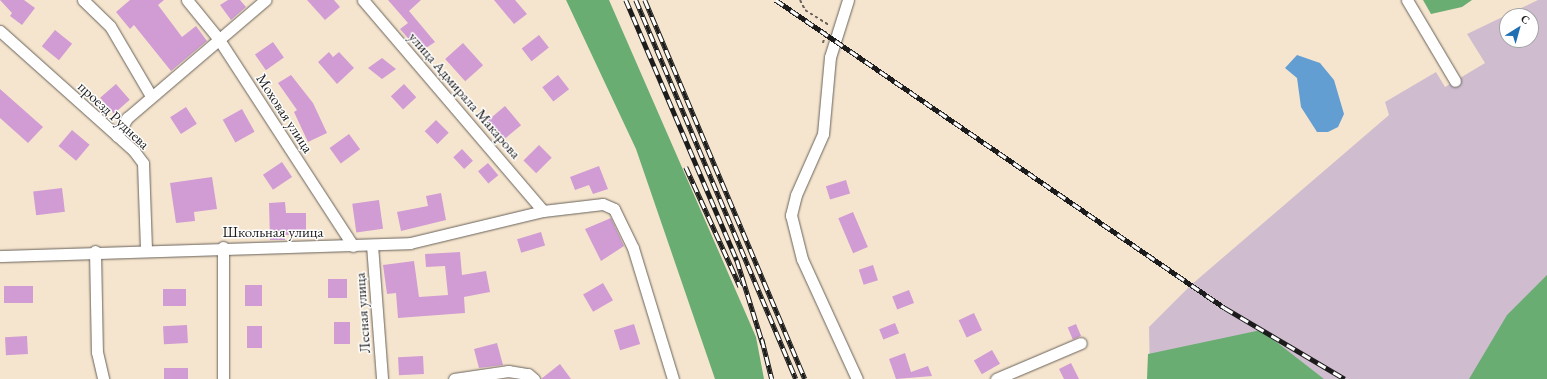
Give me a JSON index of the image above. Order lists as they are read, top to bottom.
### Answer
{
  "streets": {
    "street": [
      "улица Адмирала Макарова",
      "Моховая улица",
      "проезд Руднева",
      "Школьная улица",
      "Лесная улица"
    ]
  },
  "crossings": [
    ["улица Адмирала Макарова", "Школьная улица"],
    ["Моховая улица", "Школьная улица"],
    ["проезд Руднева", "Школьная улица"],
    ["Школьная улица", "Лесная улица"]
  ],
  "north": "top right"
}
